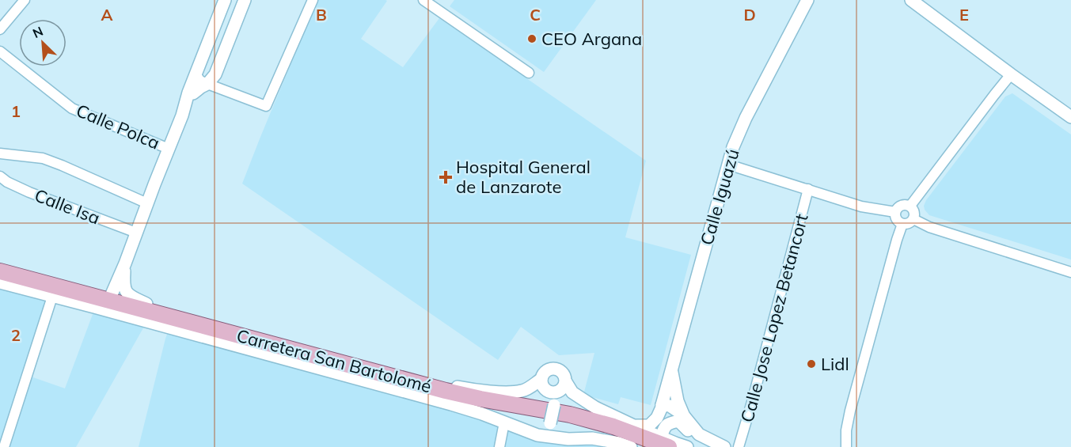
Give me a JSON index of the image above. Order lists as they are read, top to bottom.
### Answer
{
  "streets": {
    "main road": ["Carretera San Bartolomé"],
    "street": [
      "Calle Polca",
      "Calle Iguazú",
      "Calle Isa",
      "Calle Jose Lopez Betancort"
    ]
  },
  "places": {
    "other": ["CEO Argana", "Lidl"],
    "health": ["Hospital General de Lanzarote"]
  },
  "north": "top left",
  "grid": {
    "columns": [
      "A",
      "B",
      "C",
      "D",
      "E"
    ],
    "rows": ["1", "2"]
  }
}
